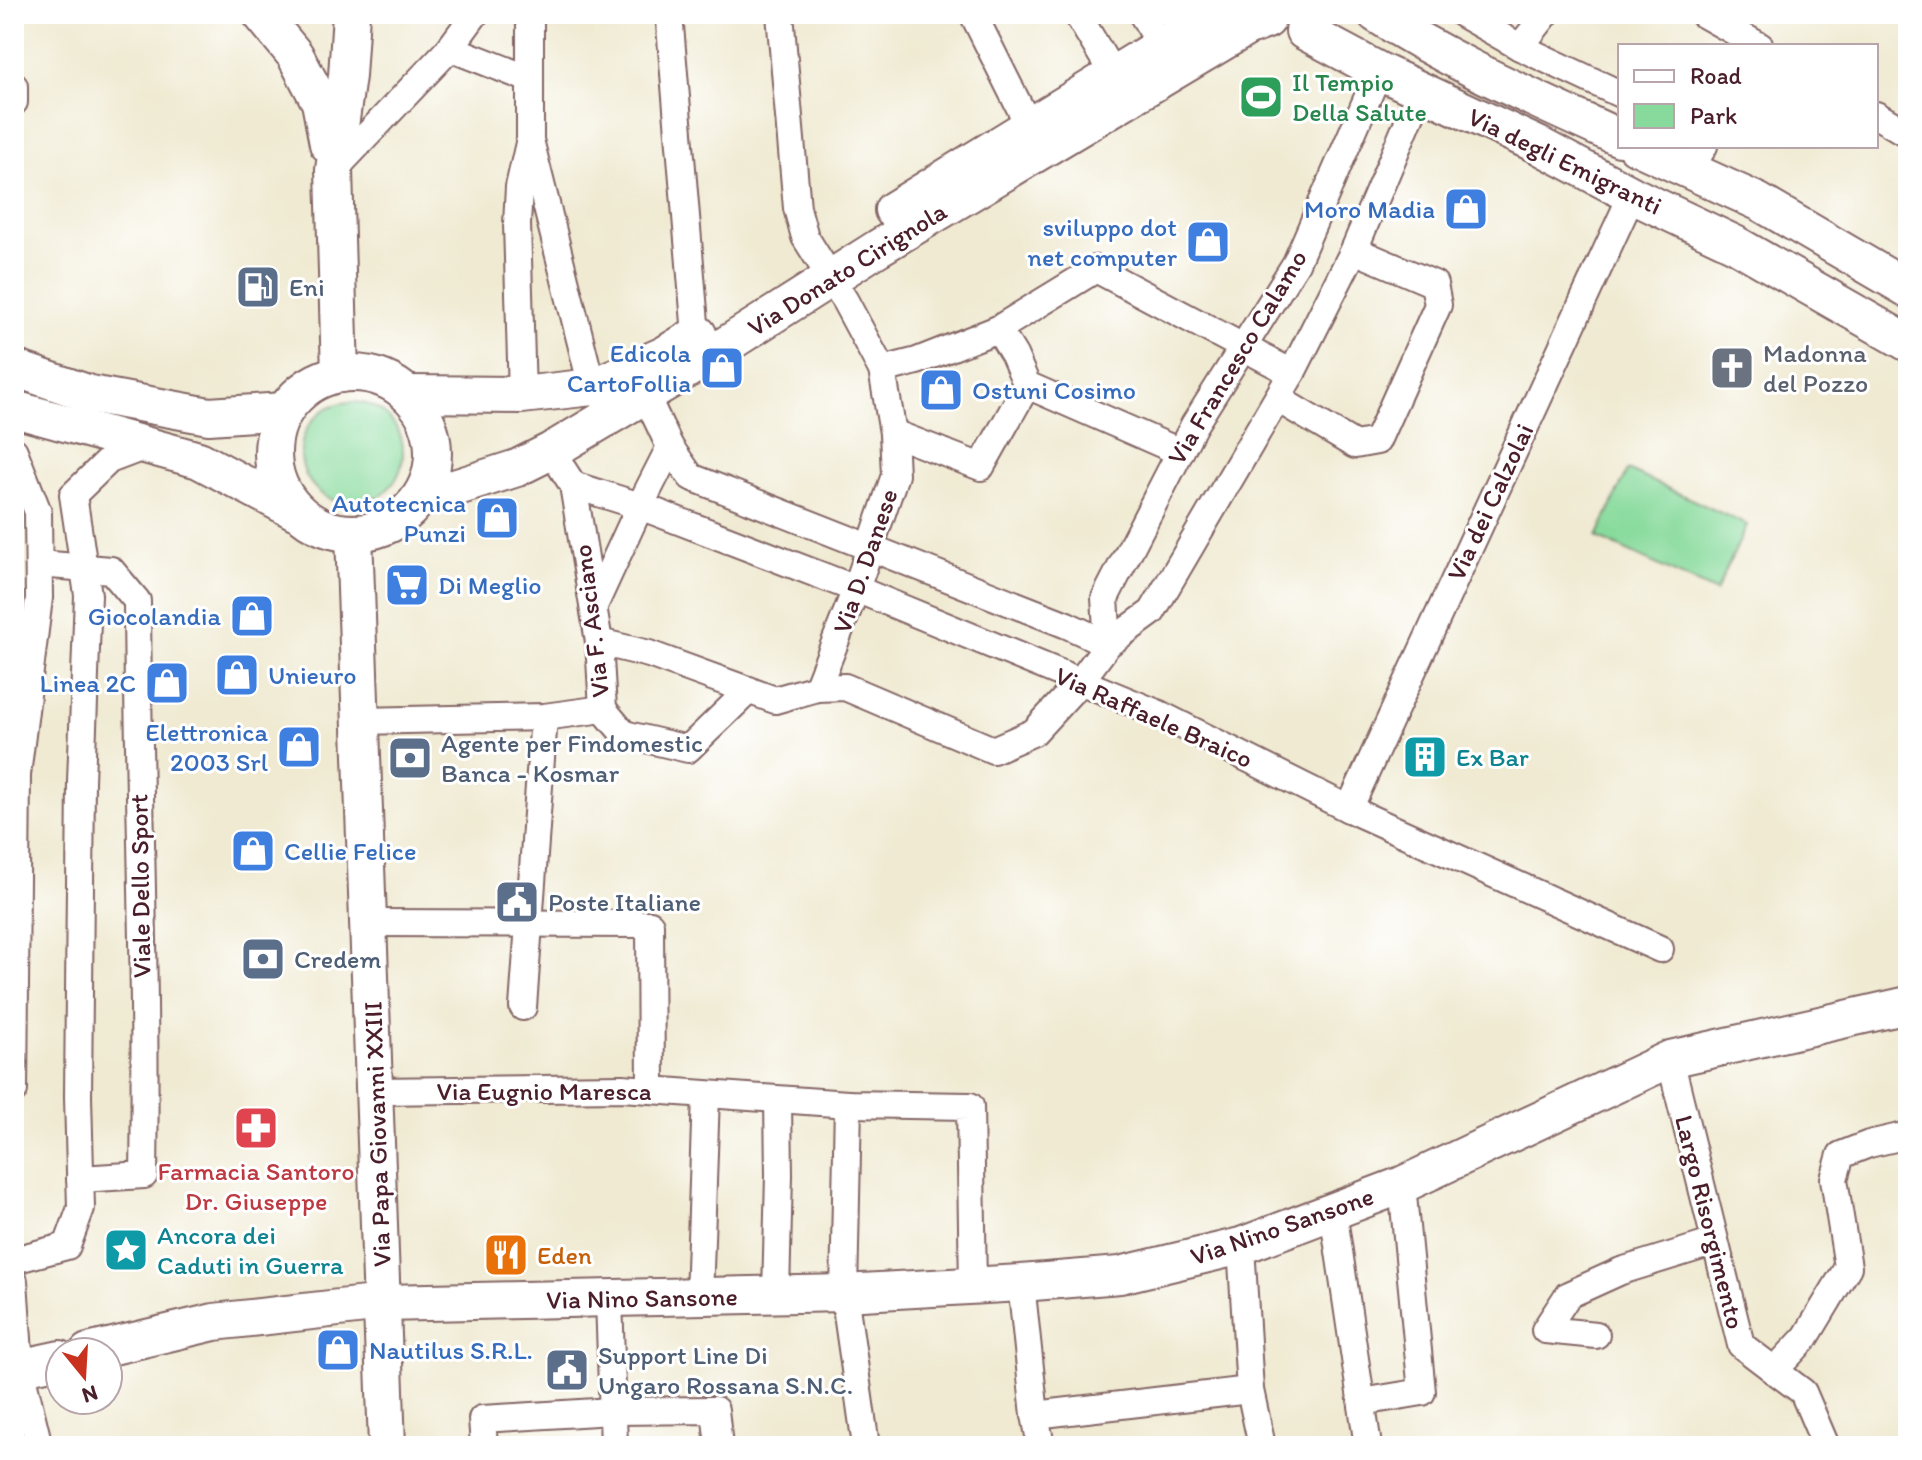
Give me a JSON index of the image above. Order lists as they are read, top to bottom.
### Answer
{
  "streets": {
    "main road": [
      "Via degli Emigranti",
      "Via Donato Cirignola",
      "Via Papa Giovanni XXIII",
      "Via Nino Sansone"
    ],
    "street": [
      "Via Francesco Calamo",
      "Via dei Calzolai",
      "Via D. Danese",
      "Via F. Asciano",
      "Via Raffaele Braico",
      "Viale Dello Sport",
      "Via Eugnio Maresca",
      "Largo Risorgimento"
    ]
  },
  "crossings": [
    ["Via degli Emigranti", "Via Donato Cirignola"],
    ["Via degli Emigranti", "Via Francesco Calamo"],
    ["Via degli Emigranti", "Via dei Calzolai"],
    ["Via Donato Cirignola", "Via D. Danese"],
    ["Via Donato Cirignola", "Via Raffaele Braico"],
    ["Via Donato Cirignola", "Via Papa Giovanni XXIII"],
    ["Via Francesco Calamo", "Via D. Danese"],
    ["Via Francesco Calamo", "Via Raffaele Braico"],
    ["Via dei Calzolai", "Via Raffaele Braico"],
    ["Via D. Danese", "Via Raffaele Braico"],
    ["Via F. Asciano", "Via Raffaele Braico"],
    ["Via F. Asciano", "Via Papa Giovanni XXIII"],
    ["Via Eugnio Maresca", "Via Papa Giovanni XXIII"],
    ["Via Eugnio Maresca", "Via Nino Sansone"],
    ["Via Papa Giovanni XXIII", "Via Nino Sansone"],
    ["Largo Risorgimento", "Via Nino Sansone"]
  ],
  "places": {
    "sports": ["Il Tempio Della Salute"],
    "shop": [
      "Moro Madia",
      "sviluppo dot net computer",
      "Edicola CartoFollia",
      "Ostuni Cosimo",
      "Autotecnica Punzi",
      "Giocolandia",
      "Unieuro",
      "Linea 2C",
      "Elettronica 2003 Srl",
      "Cellie Felice",
      "Nautilus S.R.L."
    ],
    "fuel station": ["Eni"],
    "church": ["Madonna del Pozzo"],
    "supermarket": ["Di Meglio"],
    "building": ["Ex Bar"],
    "bank": ["Agente per Findomestic Banca - Kosmar", "Credem"],
    "public building": ["Poste Italiane", "Support Line Di Ungaro Rossana S.N.C."],
    "pharmacy": ["Farmacia Santoro Dr. Giuseppe"],
    "place": ["Ancora dei Caduti in Guerra"],
    "restaurant": ["Eden"]
  },
  "legend": ["Road", "Park"],
  "north": "bottom"
}
